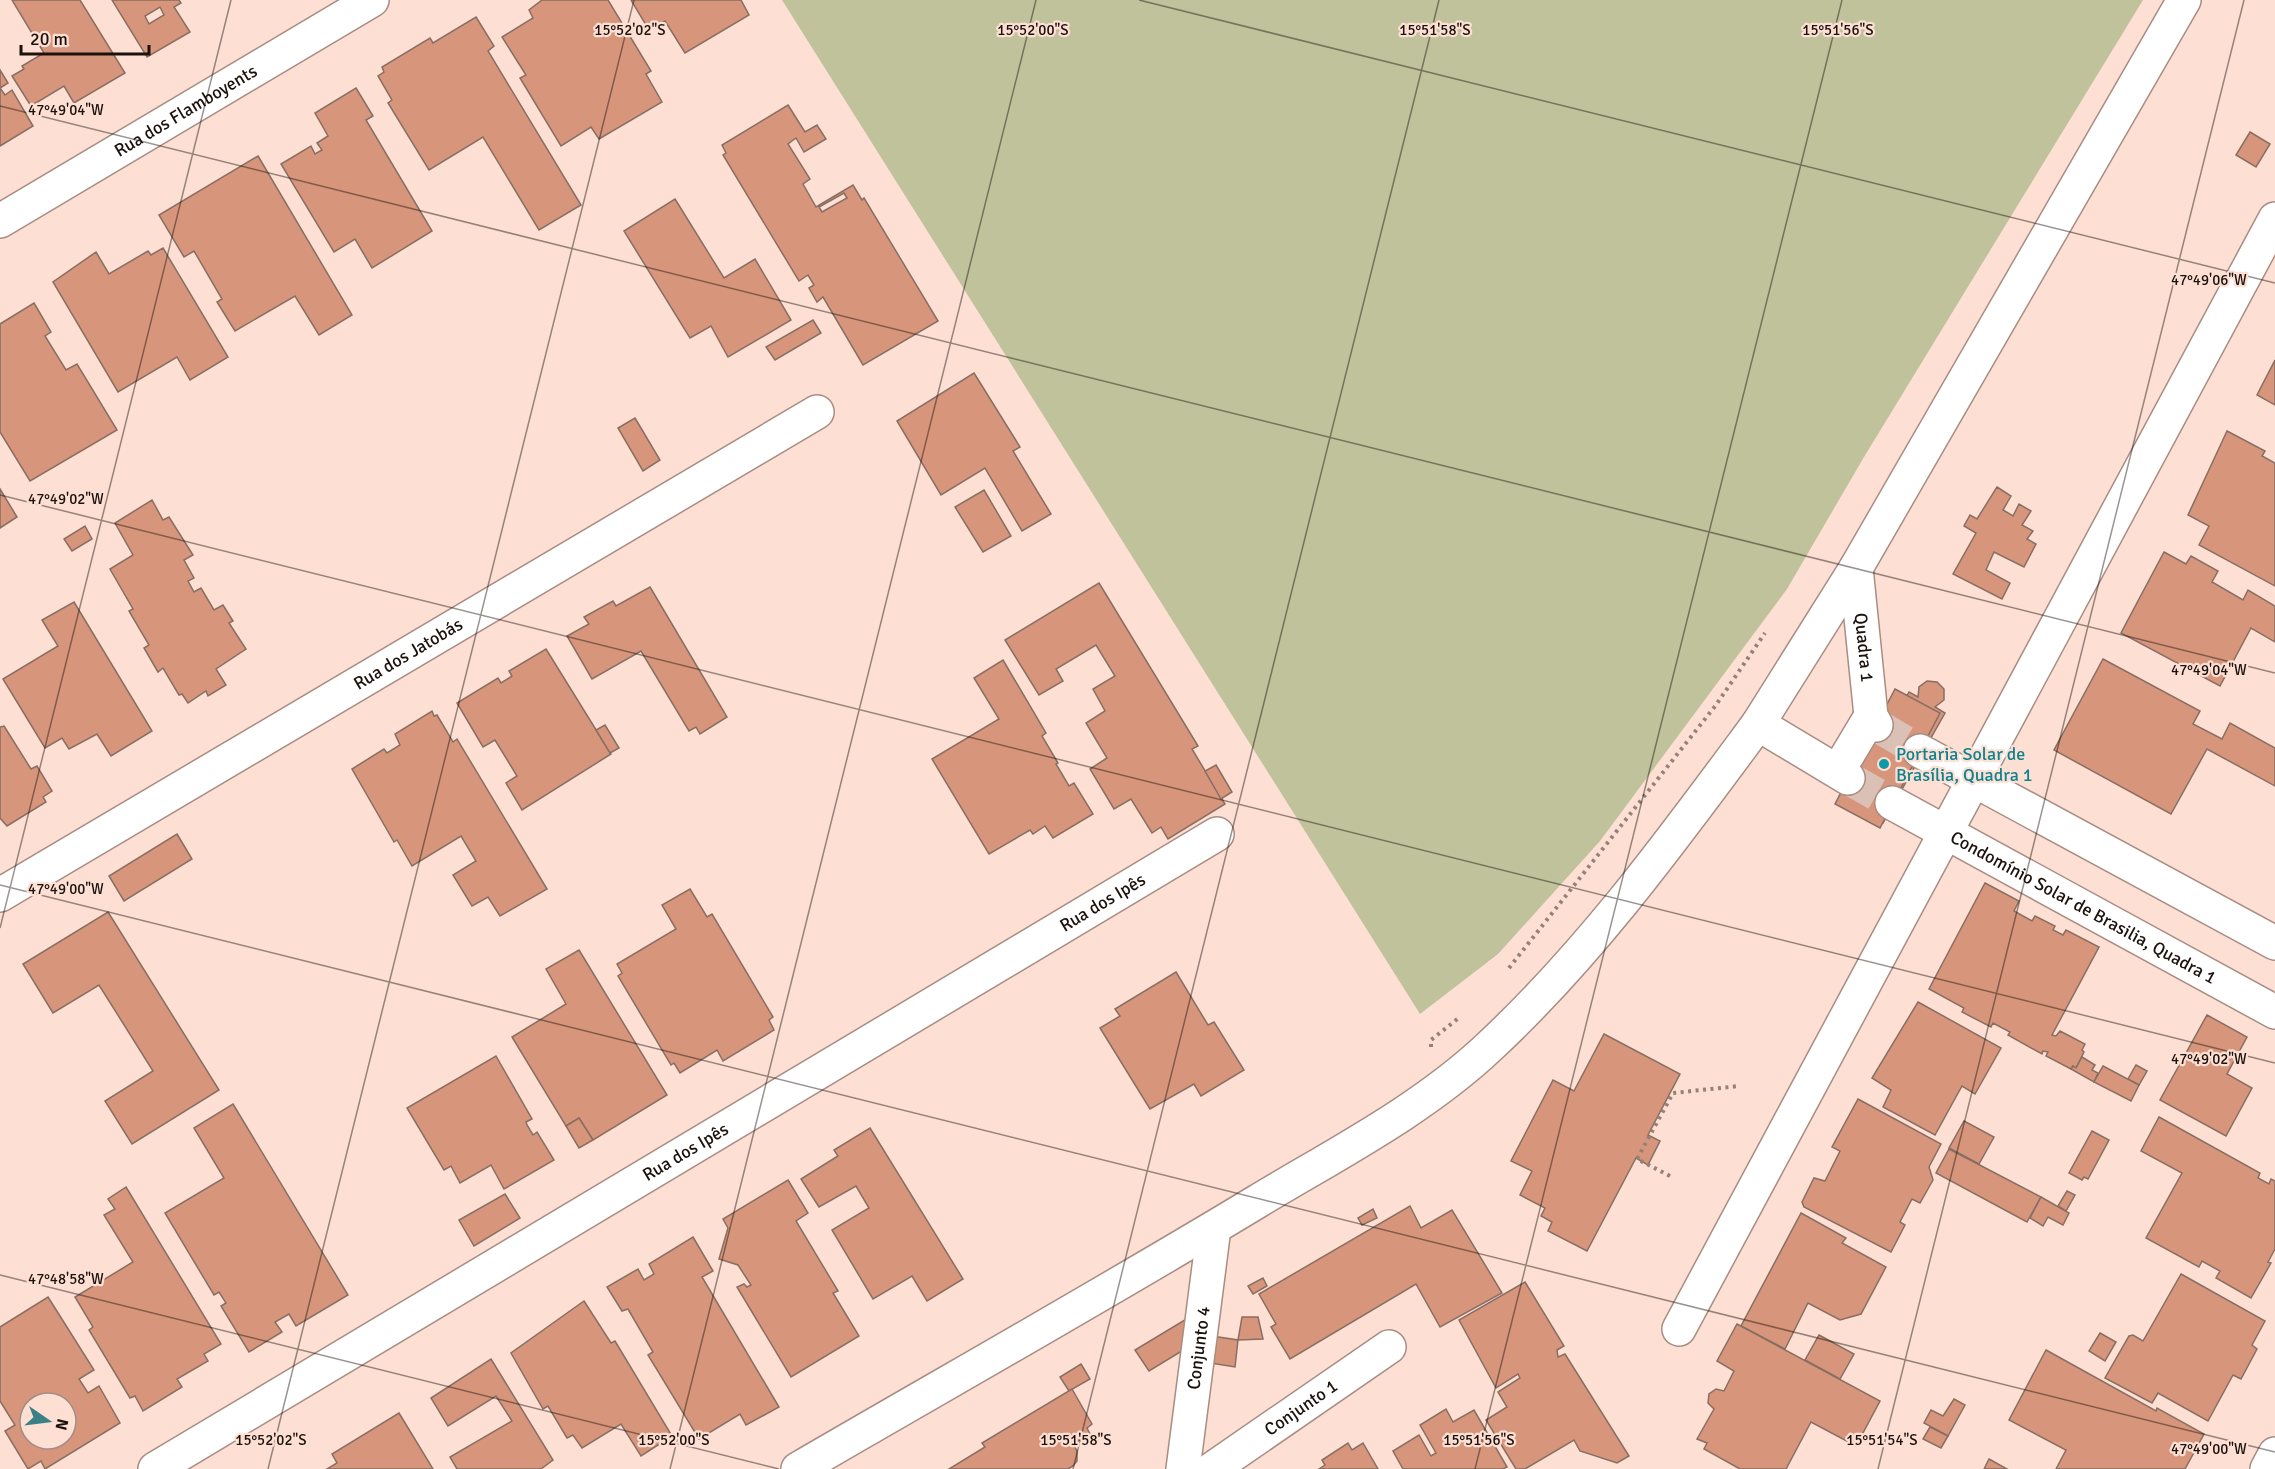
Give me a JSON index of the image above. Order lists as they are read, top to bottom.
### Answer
{
  "streets": {
    "street": [
      "Rua dos Flamboyents",
      "Quadra 1",
      "Rua dos Jatobás",
      "Rua dos Ipês",
      "Condomínio Solar de Brasilia, Quadra 1",
      "Conjunto 4",
      "Conjunto 1"
    ]
  },
  "places": ["Portaria Solar de Brasília, Quadra 1"],
  "scale_bar": "20 m",
  "north": "right",
  "coordinates": [
    "15°52'02\"S",
    "15°52'00\"S",
    "15°51'58\"S",
    "15°51'56\"S",
    "47°49'04\"W",
    "47°49'06\"W",
    "47°49'02\"W",
    "47°49'00\"W",
    "47°48'58\"W",
    "15°51'54\"S"
  ]
}
